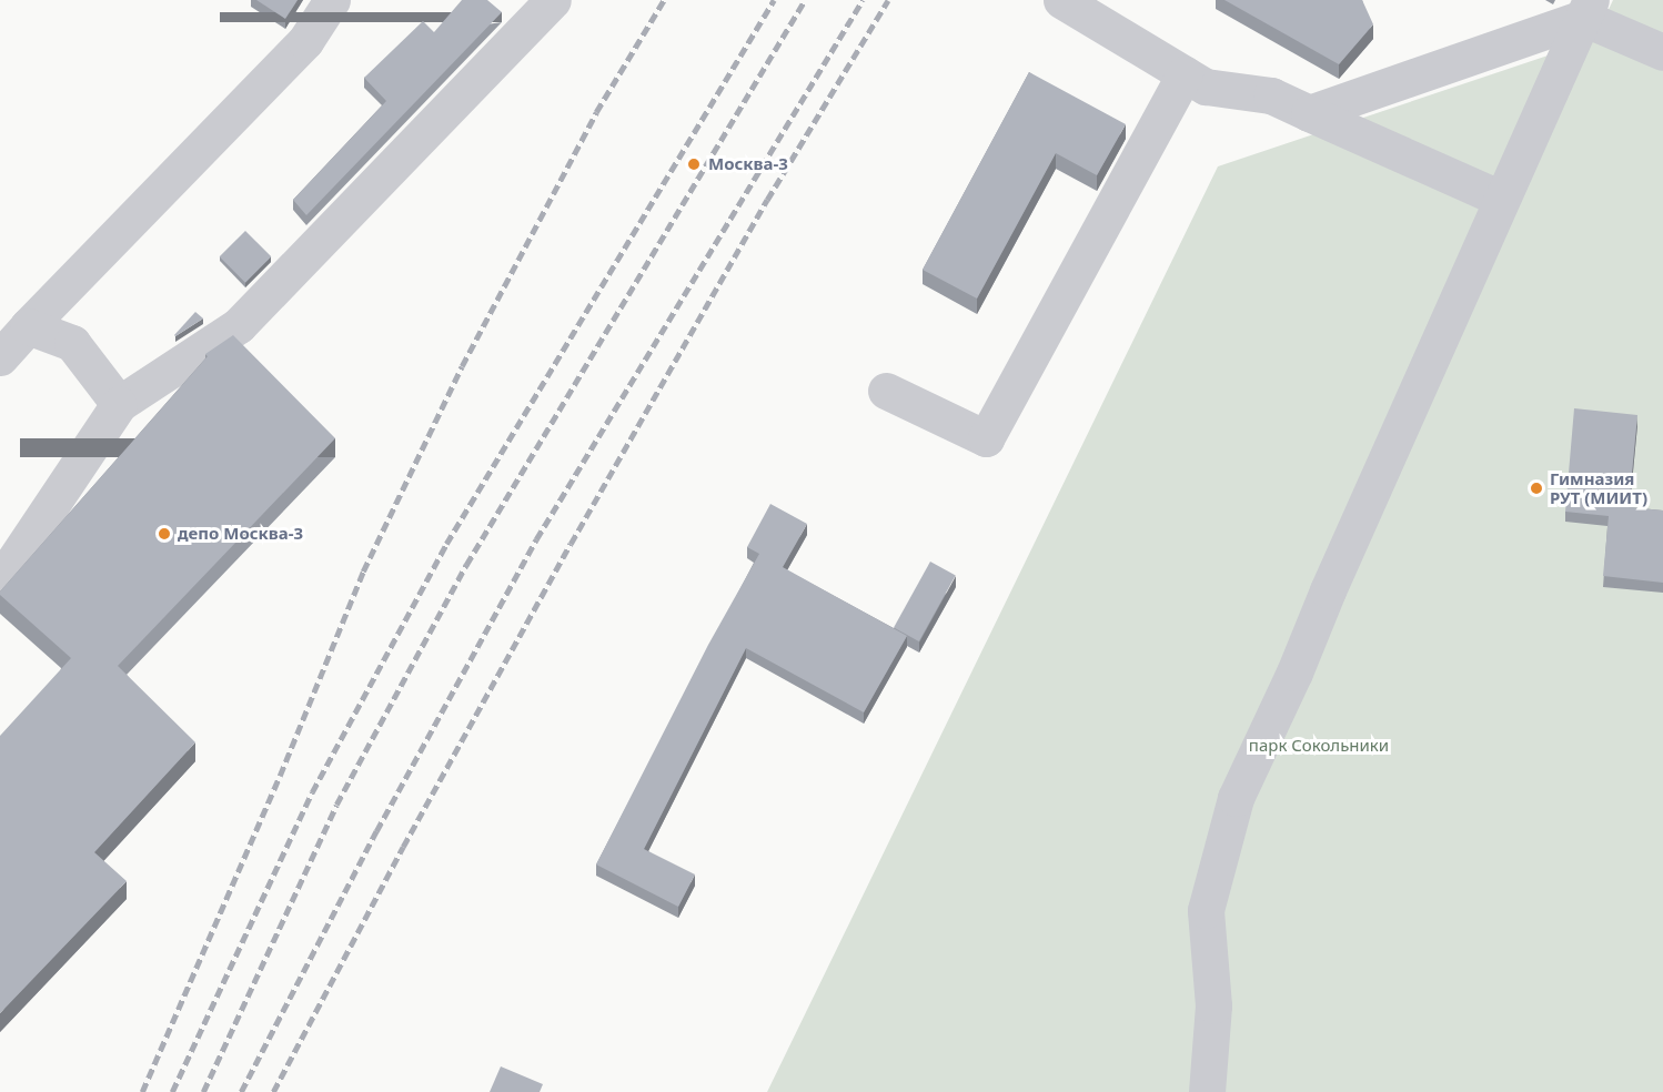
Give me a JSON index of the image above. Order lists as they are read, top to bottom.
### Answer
{
  "parks": ["парк Сокольники"],
  "places": ["Москва-3", "Гимназия РУТ (МИИТ)", "депо Москва-3"]
}
